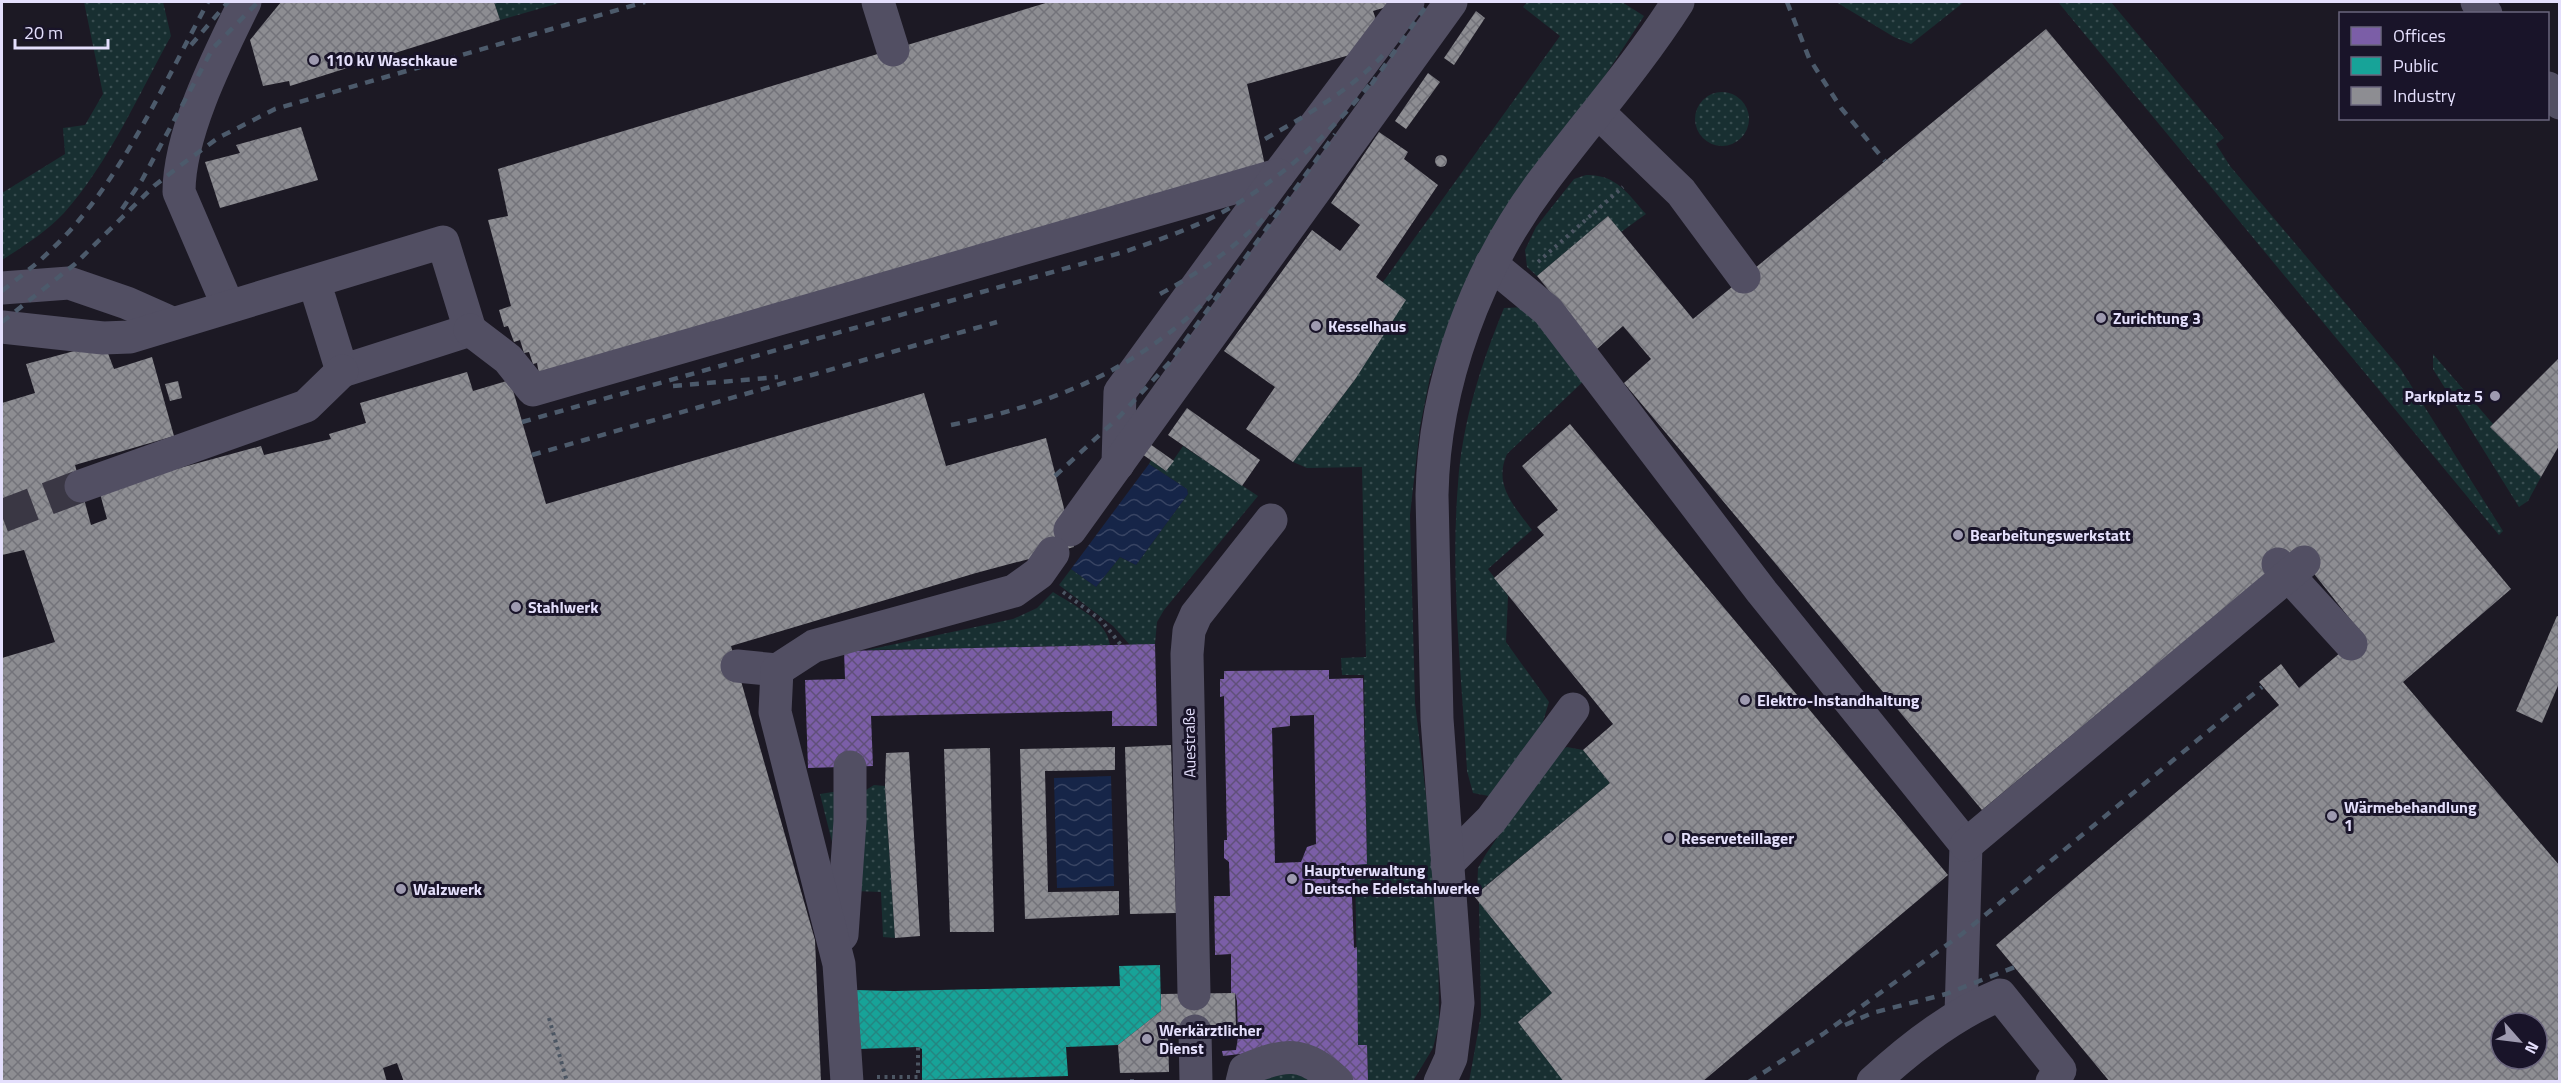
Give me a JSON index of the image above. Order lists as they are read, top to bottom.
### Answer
{
  "streets": {
    "lane": ["Auestraße"]
  },
  "places": [
    "110 kV Waschkaue",
    "Zurichtung 3",
    "Kesselhaus",
    "Parkplatz 5",
    "Bearbeitungswerkstatt",
    "Stahlwerk",
    "Elektro-Instandhaltung",
    "Wärmebehandlung 1",
    "Reserveteillager",
    "Hauptverwaltung Deutsche Edelstahlwerke",
    "Walzwerk",
    "Werkärztlicher Dienst"
  ],
  "legend": ["Offices", "Public", "Industry"],
  "scale_bar": "20 m",
  "north": "bottom right"
}
